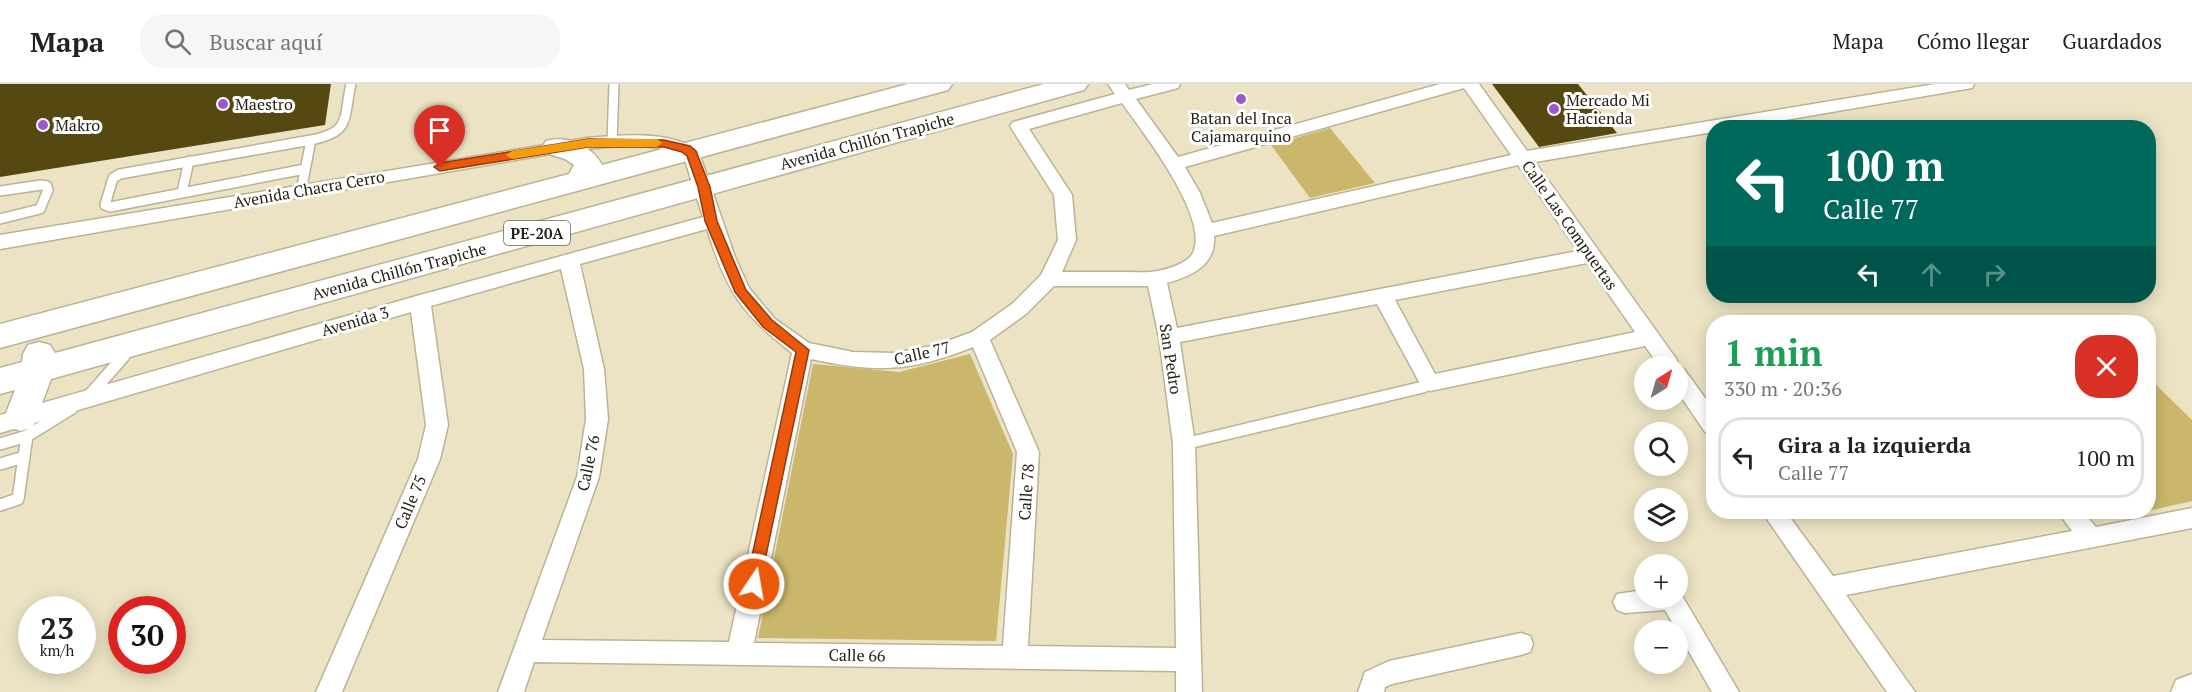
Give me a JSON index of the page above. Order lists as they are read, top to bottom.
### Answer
{
  "streets": {
    "main road": ["Avenida Chillón Trapiche", "PE-20A"],
    "street": [
      "Avenida Chacra Cerro",
      "Calle Las Compuertas",
      "Avenida 3",
      "Calle 77",
      "San Pedro",
      "Calle 76",
      "Calle 78",
      "Calle 75",
      "Calle 66"
    ]
  },
  "crossings": [
    ["Avenida Chillón Trapiche", "Calle 77"],
    ["Avenida Chacra Cerro", "PE-20A"],
    ["Avenida Chacra Cerro", "Calle 77"],
    ["PE-20A", "Calle 77"],
    ["Avenida 3", "Calle 77"],
    ["Avenida 3", "Calle 76"],
    ["Avenida 3", "Calle 75"],
    ["Calle 77", "Calle 78"],
    ["San Pedro", "Calle 66"],
    ["Calle 76", "Calle 66"],
    ["Calle 78", "Calle 66"]
  ],
  "places": [
    "Batan del Inca Cajamarquino",
    "Maestro",
    "Mercado Mi Hacienda",
    "Makro"
  ],
  "north": "top right",
  "page": {
    "header": "Mapa",
    "search": "Buscar aquí",
    "nav": ["Mapa", "Cómo llegar", "Guardados"],
    "turn": ["100 m", "Calle 77"],
    "heading": ["1 min", "330 m · 20:36"],
    "map_buttons": ["+", "−"],
    "list": [
      {
        "name": "Gira a la izquierda",
        "note": "Calle 77",
        "value": "100 m"
      }
    ],
    "speed": "23 km/h",
    "limit": "30"
  }
}
